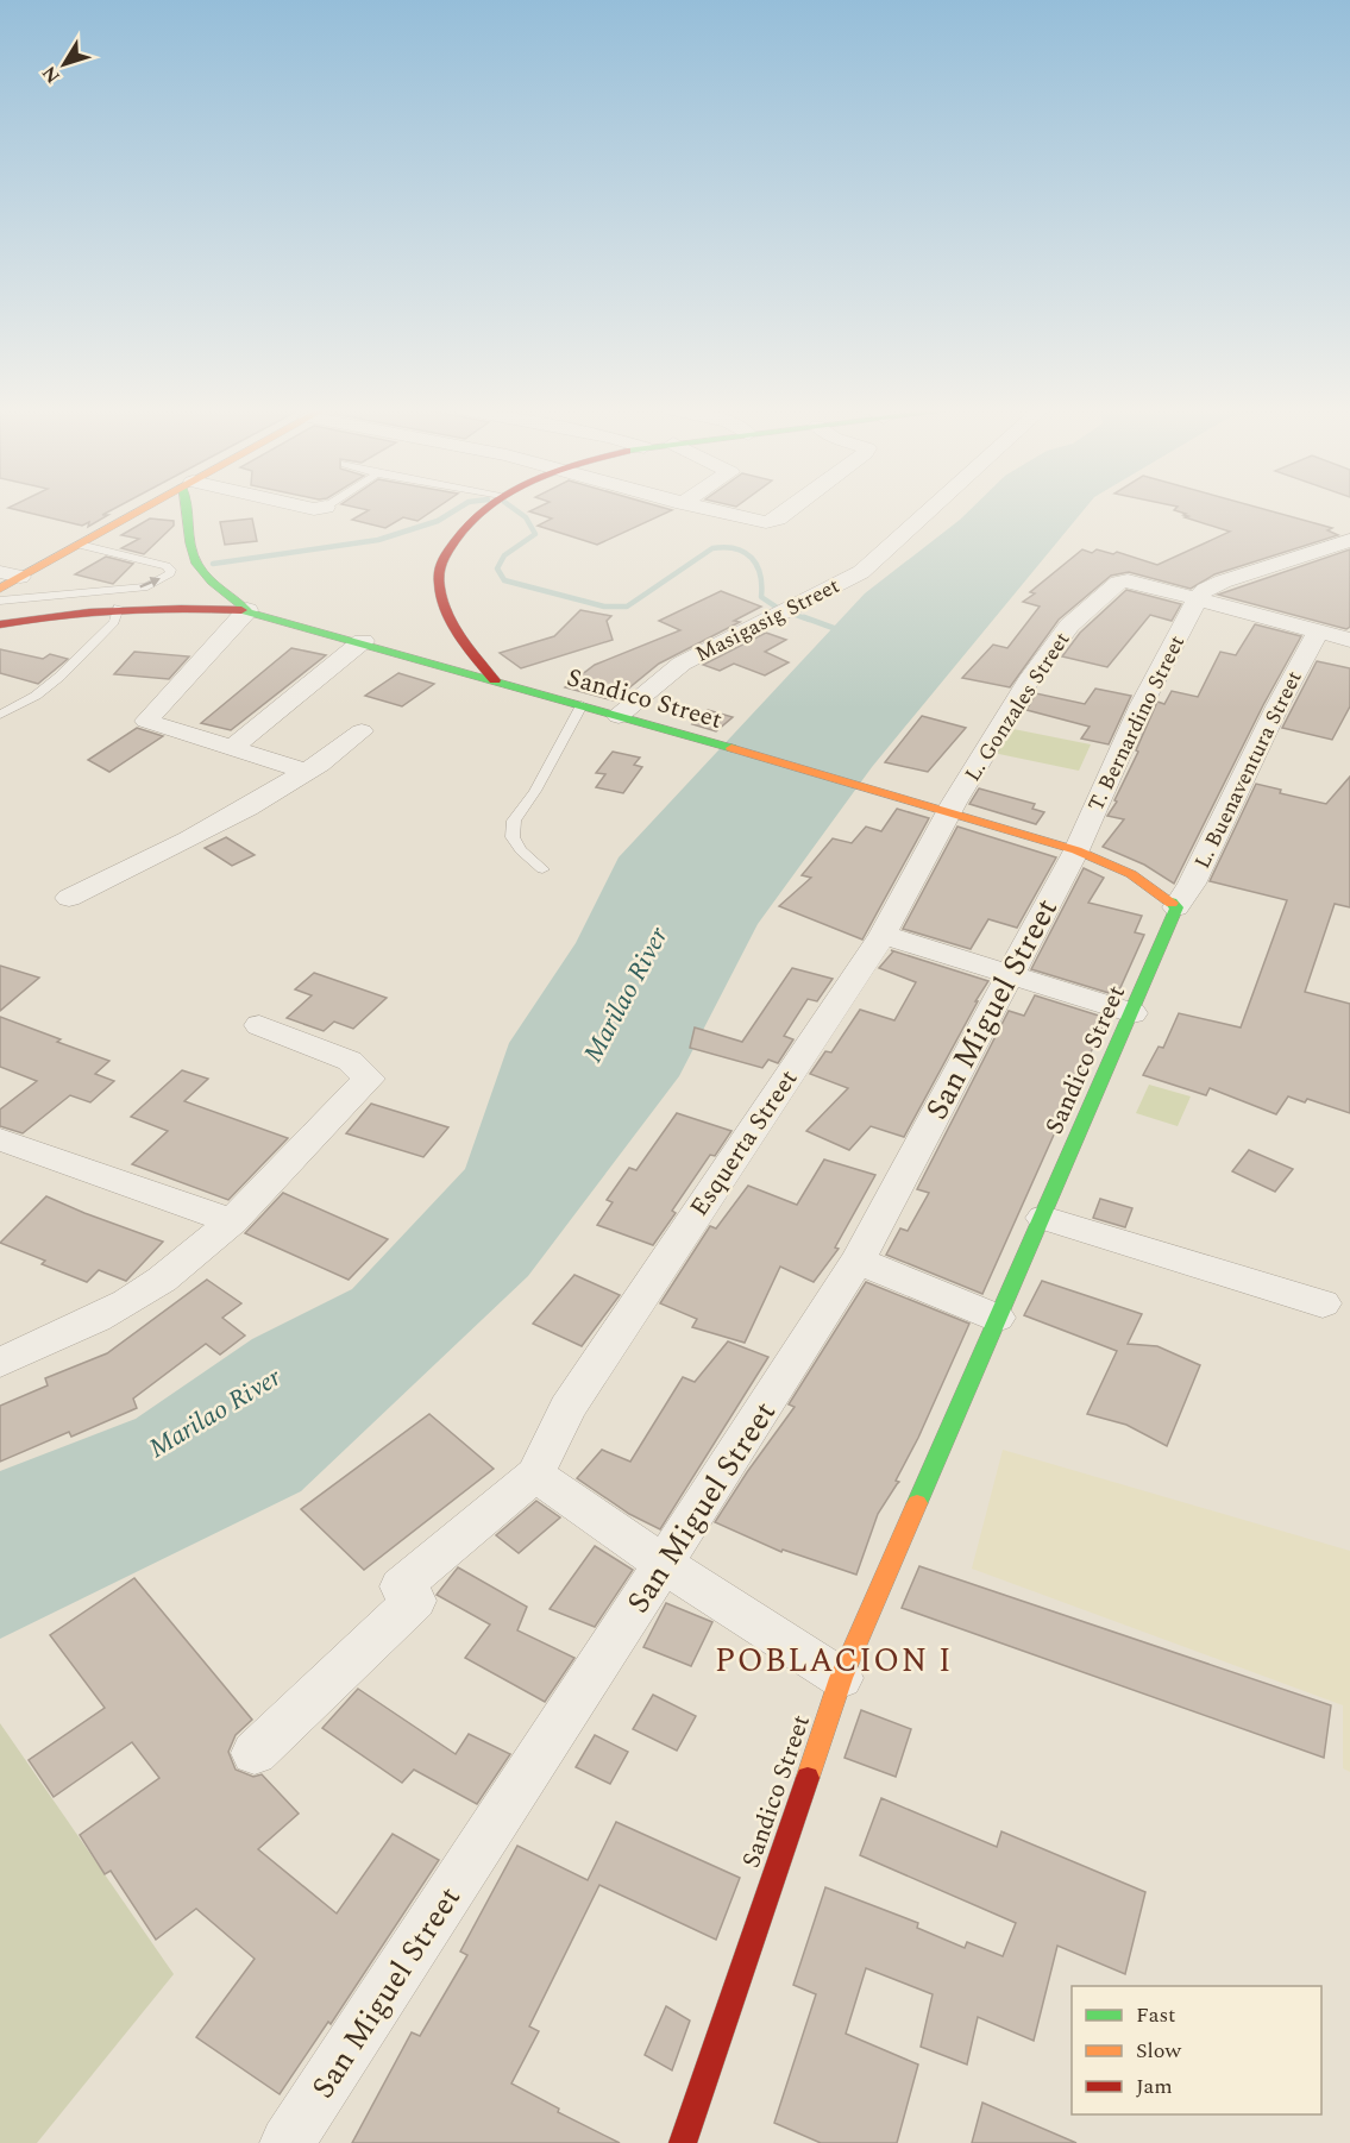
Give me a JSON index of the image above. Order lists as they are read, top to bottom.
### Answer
{
  "streets": {
    "main road": ["Sandico Street"],
    "street": [
      "Masigasig Street",
      "L. Gonzales Street",
      "T. Bernardino Street",
      "L. Buenaventura Street",
      "San Miguel Street",
      "Esquerta Street"
    ]
  },
  "crossings": [
    ["Masigasig Street", "Sandico Street"],
    ["Sandico Street", "L. Gonzales Street"],
    ["Sandico Street", "T. Bernardino Street"],
    ["Sandico Street", "L. Buenaventura Street"],
    ["Sandico Street", "San Miguel Street"],
    ["Sandico Street", "Esquerta Street"],
    ["L. Gonzales Street", "T. Bernardino Street"],
    ["L. Gonzales Street", "Esquerta Street"],
    ["T. Bernardino Street", "San Miguel Street"]
  ],
  "districts": ["POBLACION I"],
  "water": ["Marilao River"],
  "legend": ["Fast", "Slow", "Jam"],
  "north": "bottom left"
}
